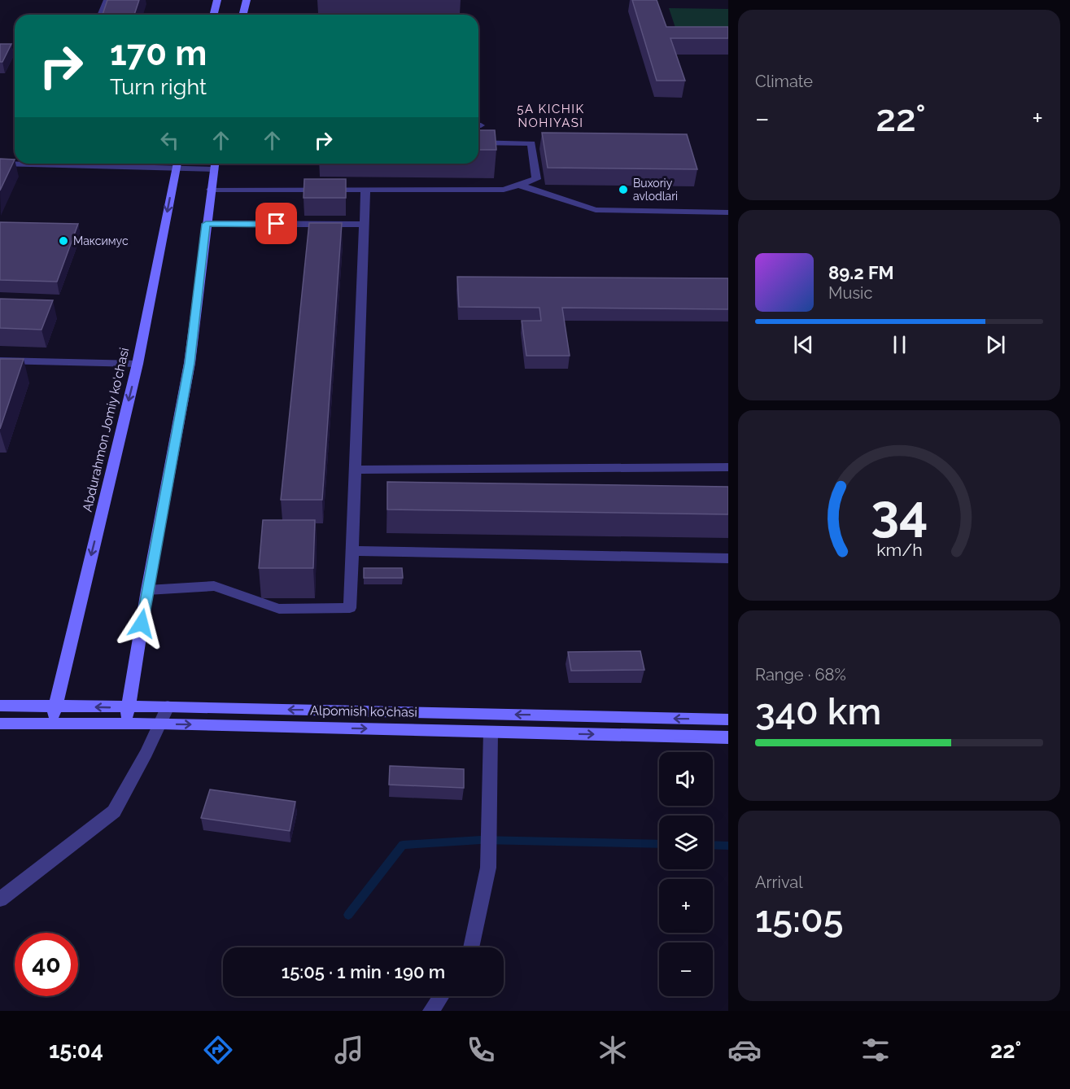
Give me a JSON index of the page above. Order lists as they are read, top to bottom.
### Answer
{
  "streets": {
    "street": ["Abdurahmon Jomiy ko'chasi", "Alpomish ko'chasi"]
  },
  "crossings": [
    ["Abdurahmon Jomiy ko'chasi", "Alpomish ko'chasi"]
  ],
  "districts": ["5A KICHIK NOHIYASI"],
  "places": ["Buxoriy avlodlari", "Максимус"],
  "page": {
    "tile": [
      "Climate",
      ["Range · 68%", "340 km"],
      ["Arrival", "15:05"]
    ],
    "turn": ["170 m", "Turn right"],
    "heat": ["−", "22°", "+"],
    "song": ["89.2 FM", "Music"],
    "map_buttons": ["+", "−"],
    "limit": "40",
    "trip": "15:05 · 1 min · 190 m",
    "tabs": ["15:04", "22°"],
    "gauge": ["34", "km/h"]
  }
}
